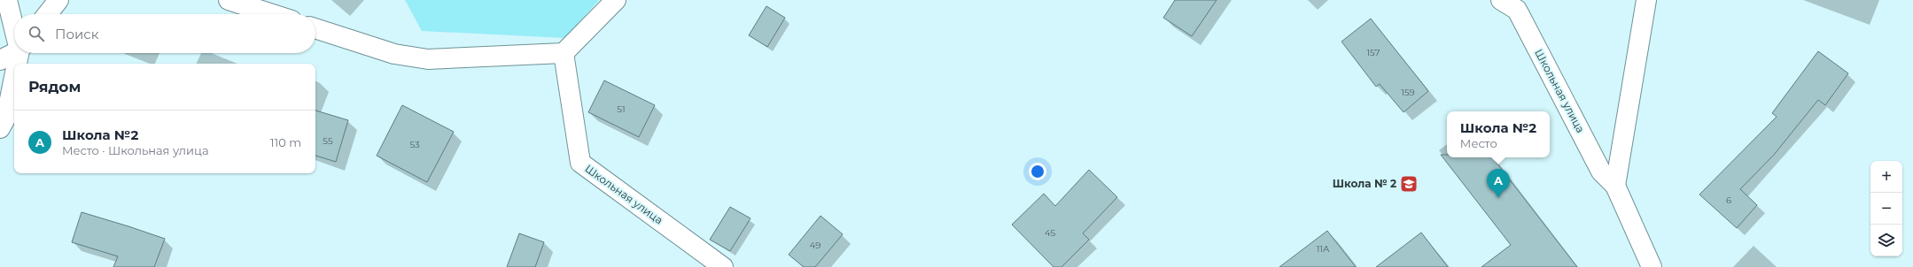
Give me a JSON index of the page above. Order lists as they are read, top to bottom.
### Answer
{
  "streets": {
    "street": ["Школьная улица"]
  },
  "places": {
    "school or university": ["Школа № 2"]
  },
  "house_numbers": [
    "157",
    "159",
    "51",
    "55",
    "53",
    "6",
    "45",
    "49",
    "11А"
  ],
  "page": {
    "search": "Поиск",
    "heading": "Рядом",
    "list": [
      {
        "mark": "A",
        "name": "Школа №2",
        "note": "Место · Школьная улица",
        "value": "110 m"
      }
    ],
    "popup": ["Школа №2", "Место"],
    "map_buttons": ["+", "−"],
    "pins": "A"
  }
}
